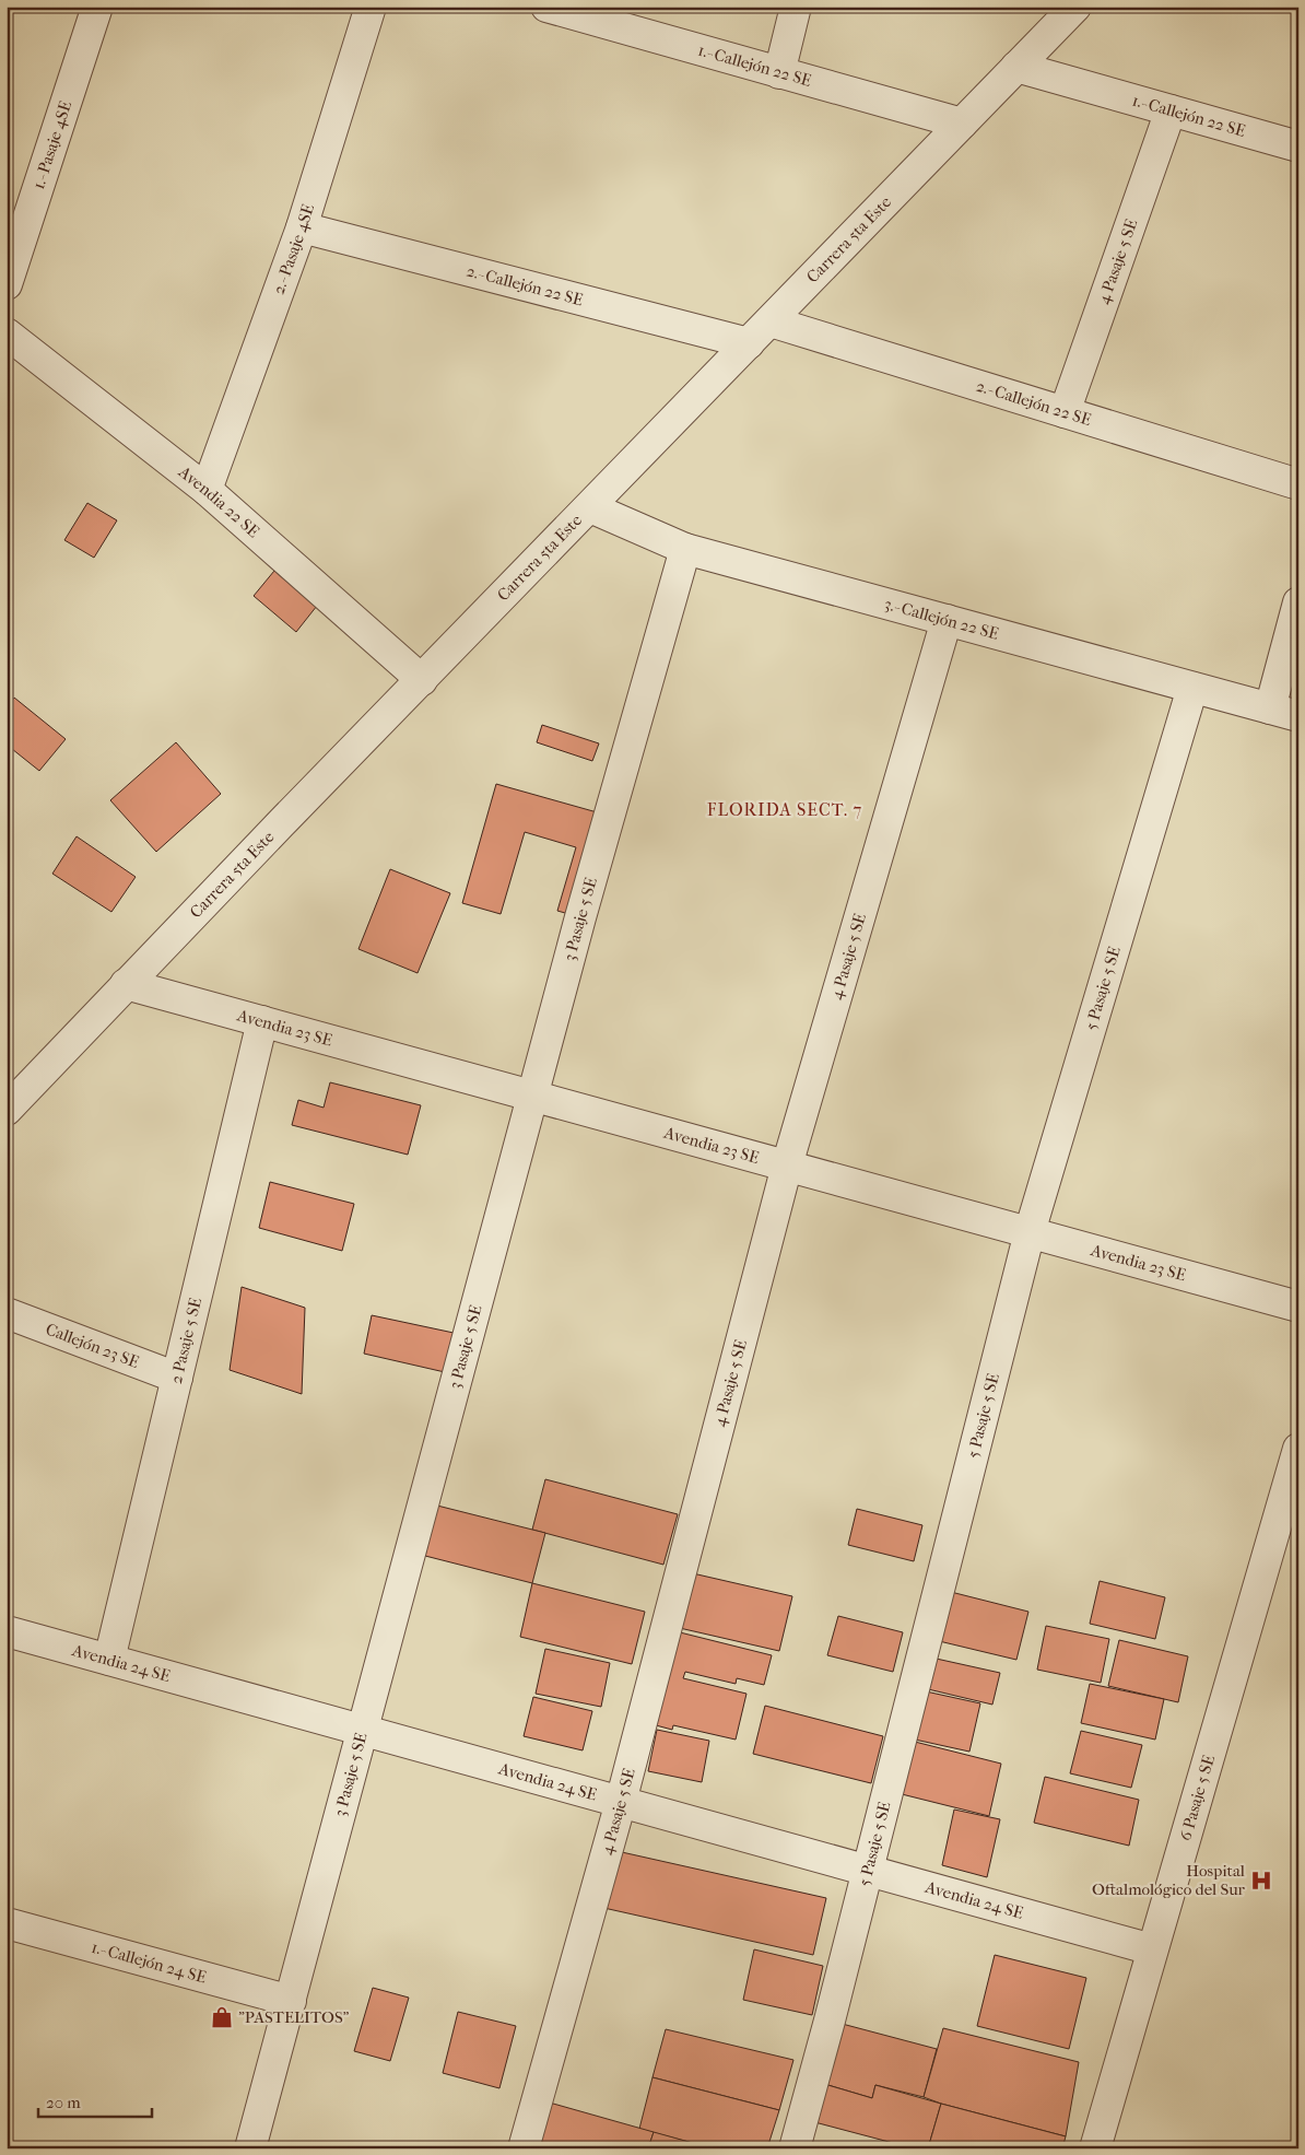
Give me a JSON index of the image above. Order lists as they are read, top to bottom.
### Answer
{
  "streets": {
    "street": [
      "1.- Callejón 22 SE",
      "1.- Pasaje 4SE",
      "Carrera 5ta Este",
      "2.- Pasaje 4SE",
      "4 Pasaje 5 SE",
      "2.- Callejón 22 SE",
      "Avendia 22 SE",
      "3.- Callejón 22 SE",
      "3 Pasaje 5 SE",
      "5 Pasaje 5 SE",
      "Avendia 23 SE",
      "2 Pasaje 5 SE",
      "Callejón 23 SE",
      "Avendia 24 SE",
      "6 Pasaje 5 SE",
      "1.- Callejón 24 SE"
    ]
  },
  "crossings": [
    ["1.- Callejón 22 SE", "Carrera 5ta Este"],
    ["1.- Callejón 22 SE", "4 Pasaje 5 SE"],
    ["Carrera 5ta Este", "2.- Callejón 22 SE"],
    ["Carrera 5ta Este", "Avendia 22 SE"],
    ["Carrera 5ta Este", "3.- Callejón 22 SE"],
    ["Carrera 5ta Este", "Avendia 23 SE"],
    ["2.- Pasaje 4SE", "2.- Callejón 22 SE"],
    ["2.- Pasaje 4SE", "Avendia 22 SE"],
    ["4 Pasaje 5 SE", "2.- Callejón 22 SE"],
    ["4 Pasaje 5 SE", "3.- Callejón 22 SE"],
    ["4 Pasaje 5 SE", "Avendia 23 SE"],
    ["4 Pasaje 5 SE", "Avendia 24 SE"],
    ["3.- Callejón 22 SE", "3 Pasaje 5 SE"],
    ["3.- Callejón 22 SE", "5 Pasaje 5 SE"],
    ["3 Pasaje 5 SE", "Avendia 23 SE"],
    ["3 Pasaje 5 SE", "Avendia 24 SE"],
    ["3 Pasaje 5 SE", "1.- Callejón 24 SE"],
    ["5 Pasaje 5 SE", "Avendia 23 SE"],
    ["5 Pasaje 5 SE", "Avendia 24 SE"],
    ["Avendia 23 SE", "2 Pasaje 5 SE"],
    ["2 Pasaje 5 SE", "Callejón 23 SE"],
    ["2 Pasaje 5 SE", "Avendia 24 SE"],
    ["Avendia 24 SE", "6 Pasaje 5 SE"]
  ],
  "districts": ["FLORIDA SECT. 7"],
  "places": {
    "hospital": ["Hospital Oftalmológico del Sur"],
    "shop": ["\"PASTELITOS\""]
  },
  "scale_bar": "20 m"
}
